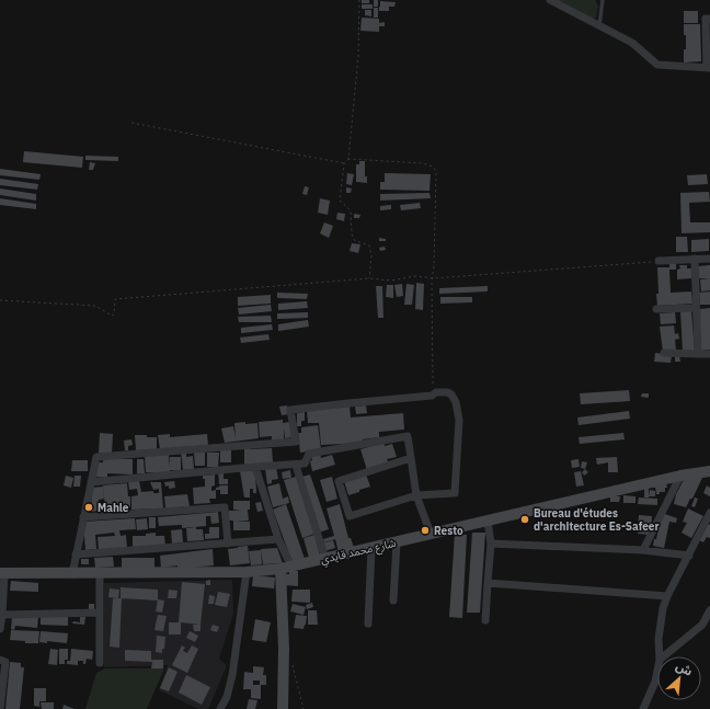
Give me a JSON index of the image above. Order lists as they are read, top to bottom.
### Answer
{
  "streets": {
    "main road": ["شارع محمد قايدي"]
  },
  "places": ["Mahle", "Bureau d'études d'architecture Es-Safeer", "Resto"],
  "north": "top right"
}
